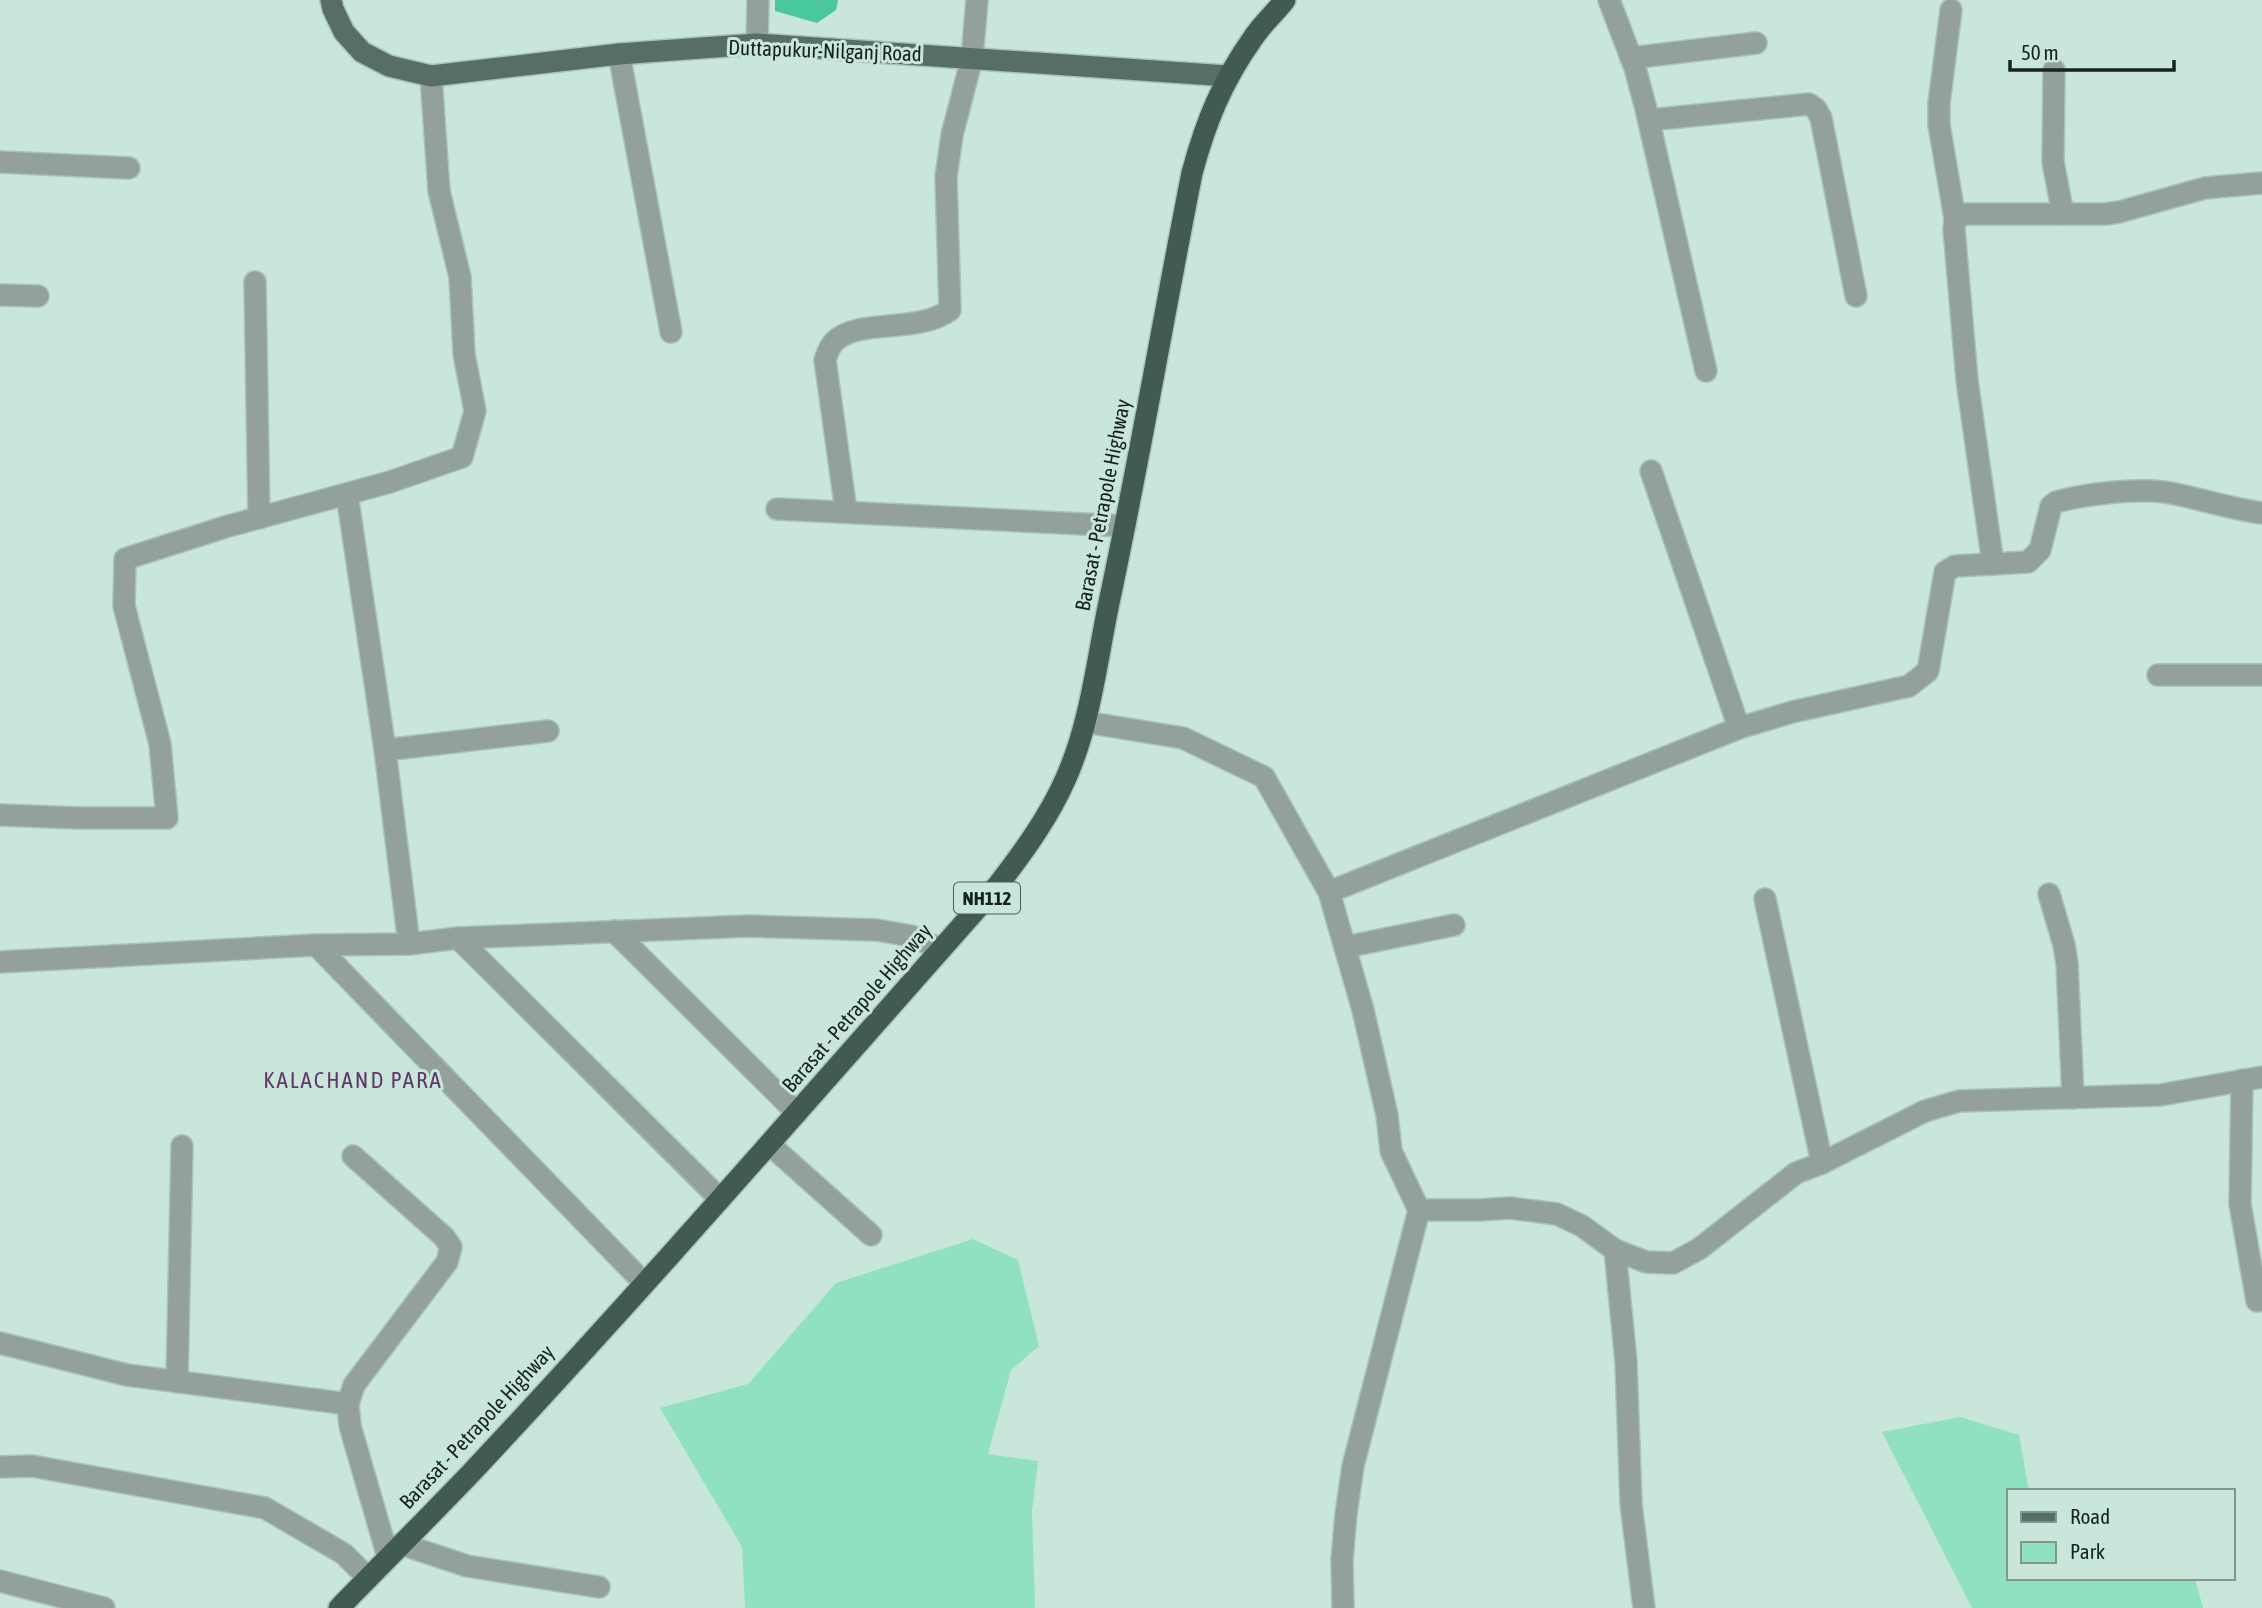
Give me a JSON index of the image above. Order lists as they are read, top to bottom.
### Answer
{
  "streets": {
    "highway": ["Barasat - Petrapole Highway", "NH112"],
    "main road": ["Duttapukur-Nilganj Road"]
  },
  "crossings": [
    ["Duttapukur-Nilganj Road", "Barasat - Petrapole Highway"]
  ],
  "districts": ["KALACHAND PARA"],
  "legend": ["Road", "Park"],
  "scale_bar": "50 m"
}
